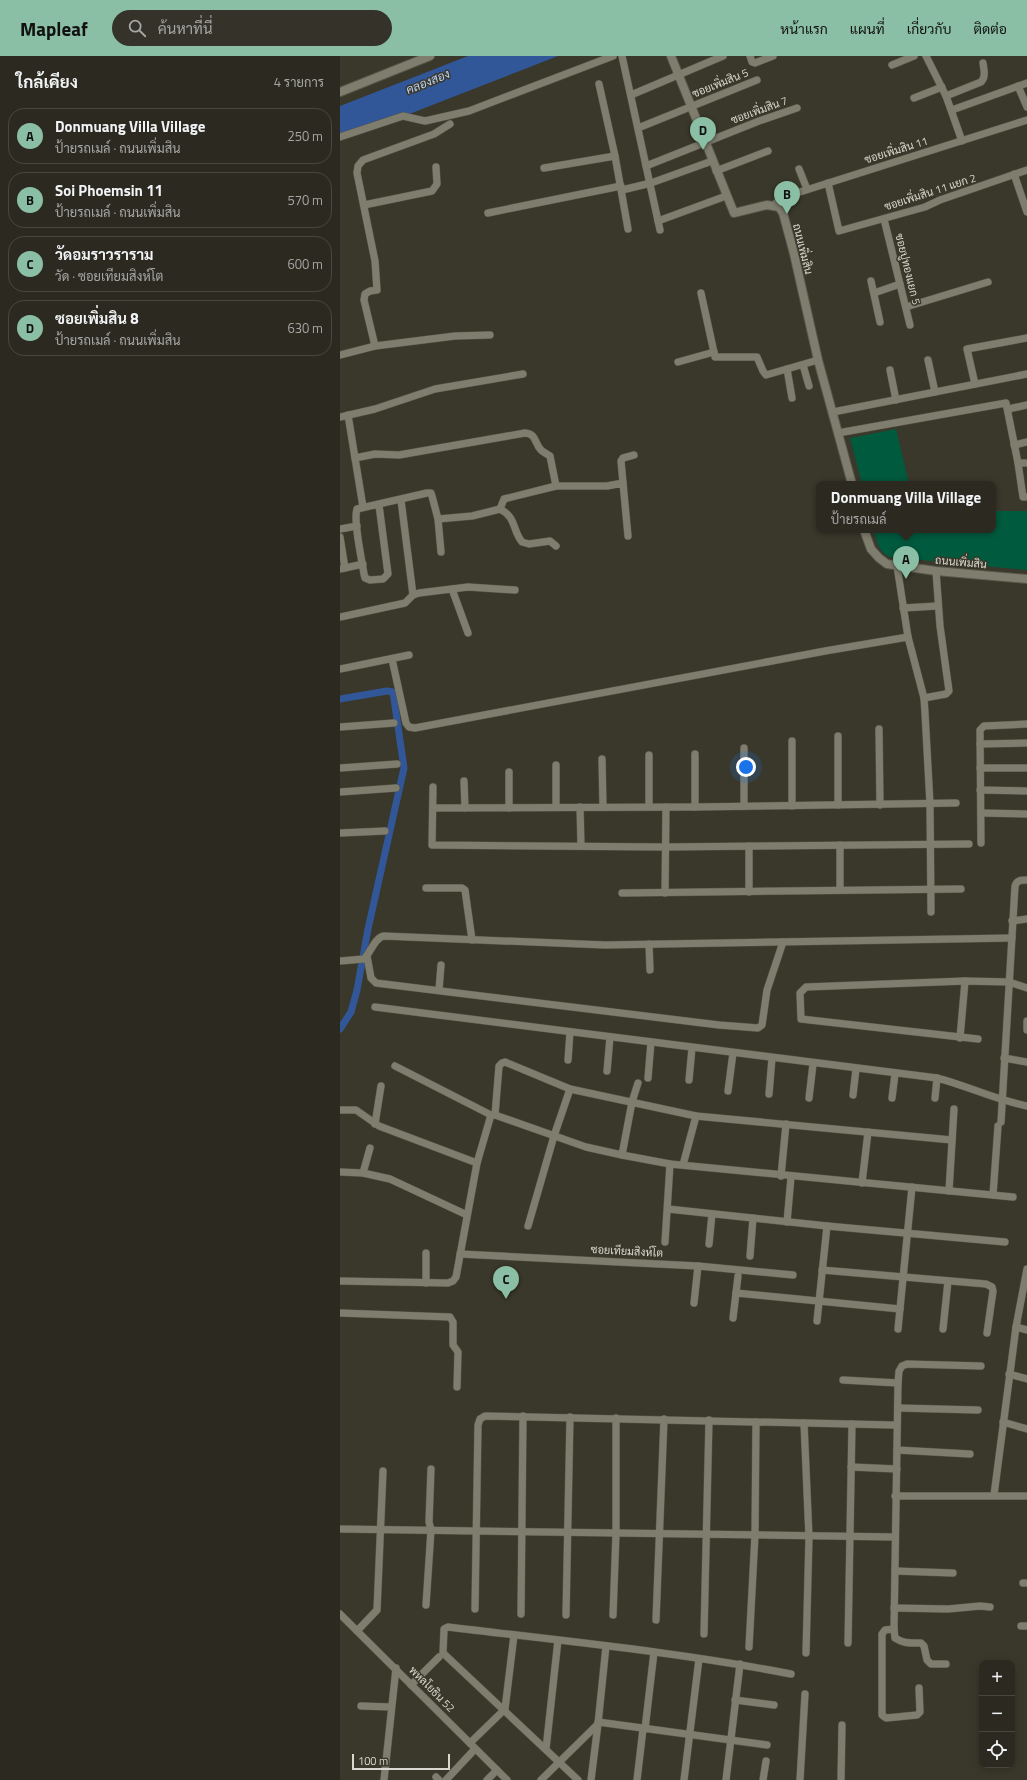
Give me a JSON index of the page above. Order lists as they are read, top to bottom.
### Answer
{
  "streets": {
    "street": [
      "ซอยเพิ่มสิน 5",
      "ซอยเพิ่มสิน 7",
      "ซอยเพิ่มสิน 11",
      "ซอยเพิ่มสิน 11 แยก 2",
      "ถนนเพิ่มสิน",
      "ซอยปูทองแยก 5",
      "ซอยเทียมสิงห์โต",
      "พหลโยธิน 52"
    ]
  },
  "crossings": [
    ["ซอยเพิ่มสิน 11", "ซอยเพิ่มสิน 11 แยก 2"],
    ["ซอยเพิ่มสิน 11", "ถนนเพิ่มสิน"],
    ["ซอยเพิ่มสิน 11 แยก 2", "ซอยปูทองแยก 5"]
  ],
  "water": ["คลองสอง"],
  "scale_bar": "100 m",
  "page": {
    "header": "Mapleaf",
    "search": "ค้นหาที่นี่",
    "nav": [
      "หน้าแรก",
      "แผนที่",
      "เกี่ยวกับ",
      "ติดต่อ"
    ],
    "heading": ["ใกล้เคียง", "4 รายการ"],
    "list": [
      {
        "mark": "A",
        "name": "Donmuang Villa Village",
        "note": "ป้ายรถเมล์ · ถนนเพิ่มสิน",
        "value": "250 m"
      },
      {
        "mark": "B",
        "name": "Soi Phoemsin 11",
        "note": "ป้ายรถเมล์ · ถนนเพิ่มสิน",
        "value": "570 m"
      },
      {
        "mark": "C",
        "name": "วัดอมราวราราม",
        "note": "วัด · ซอยเทียมสิงห์โต",
        "value": "600 m"
      },
      {
        "mark": "D",
        "name": "ซอยเพิ่มสิน 8",
        "note": "ป้ายรถเมล์ · ถนนเพิ่มสิน",
        "value": "630 m"
      }
    ],
    "pins": [
      "D",
      "B",
      "A",
      "C"
    ],
    "popup": ["Donmuang Villa Village", "ป้ายรถเมล์"],
    "map_buttons": ["+", "−"],
    "scale": "100 m"
  }
}
